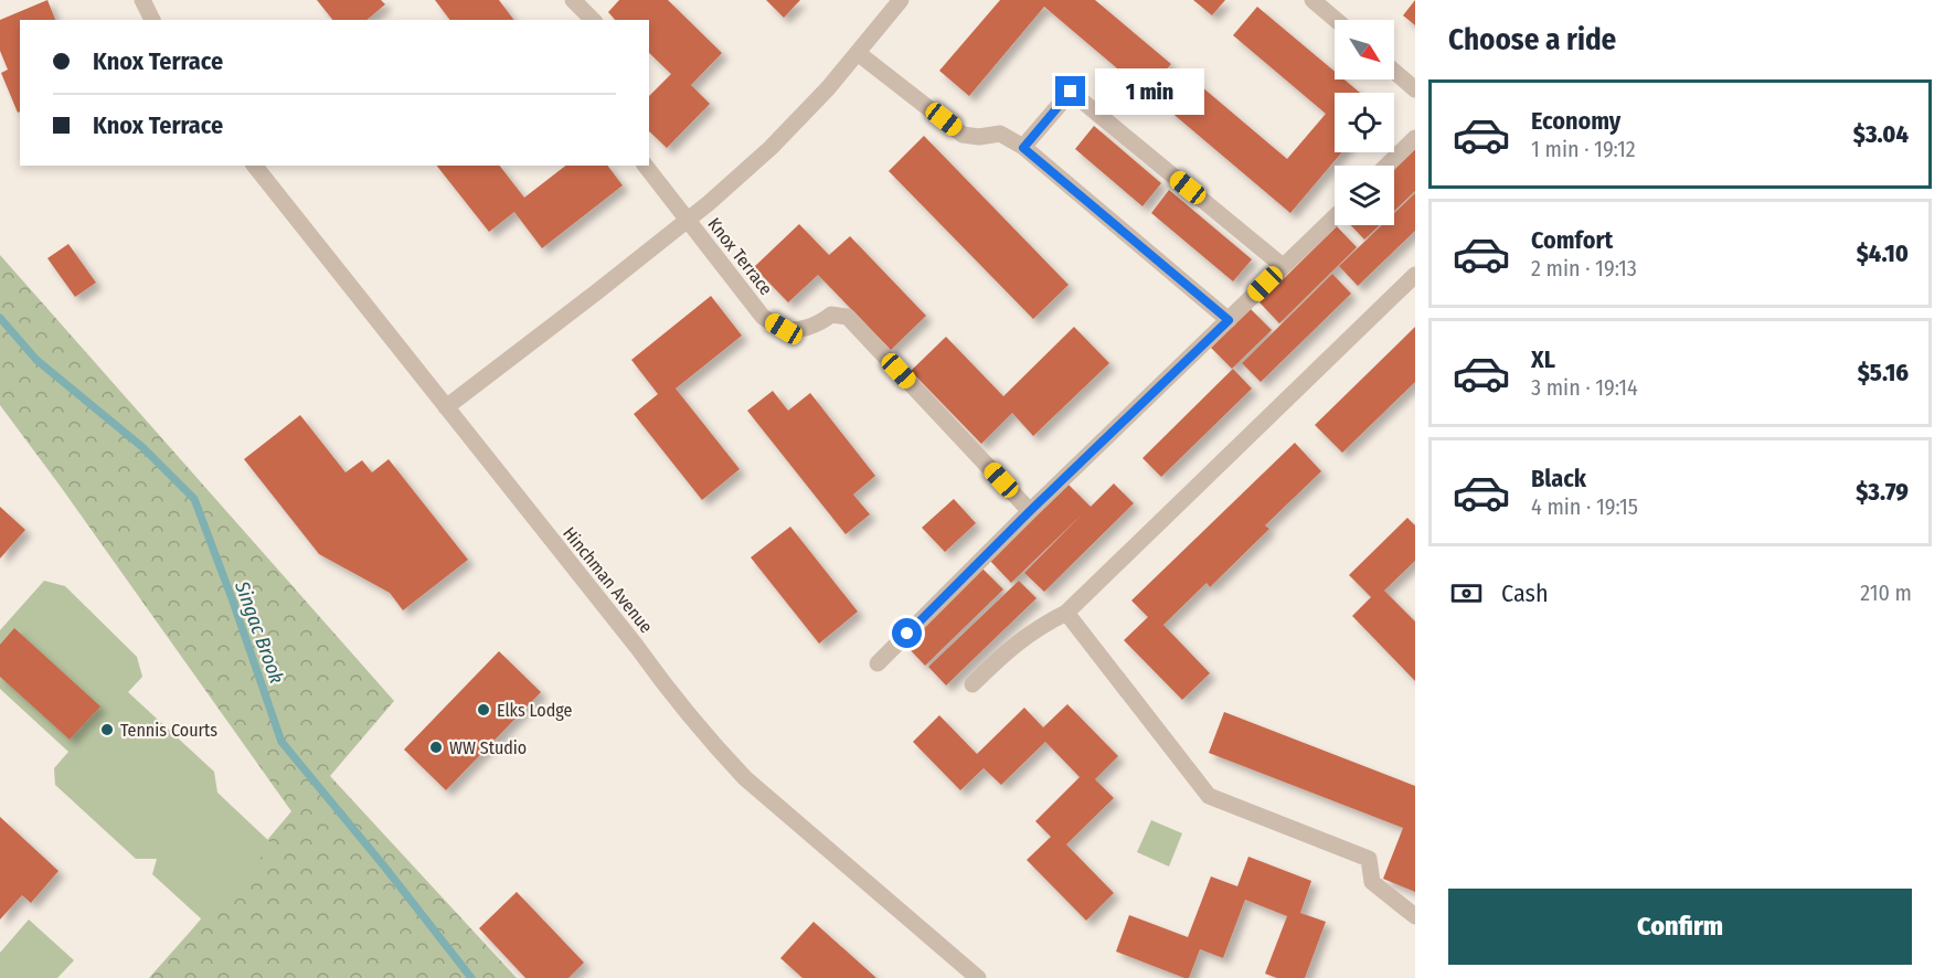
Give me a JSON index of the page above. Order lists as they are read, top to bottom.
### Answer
{
  "streets": {
    "street": ["Knox Terrace", "Hinchman Avenue"]
  },
  "crossings": [
    ["Knox Terrace", "Hinchman Avenue"]
  ],
  "water": ["Singac Brook"],
  "places": ["Elks Lodge", "Tennis Courts", "WW Studio"],
  "north": "bottom right",
  "page": {
    "heading": "Choose a ride",
    "banner": ["Knox Terrace", "Knox Terrace"],
    "bubble": "1 min",
    "list": [
      {
        "name": "Economy",
        "note": "1 min · 19:12",
        "value": "$3.04"
      },
      {
        "name": "Comfort",
        "note": "2 min · 19:13",
        "value": "$4.10"
      },
      {
        "name": "XL",
        "note": "3 min · 19:14",
        "value": "$5.16"
      },
      {
        "name": "Black",
        "note": "4 min · 19:15",
        "value": "$3.79"
      }
    ],
    "pay": ["Cash", "210 m"],
    "buttons": "Confirm"
  }
}
